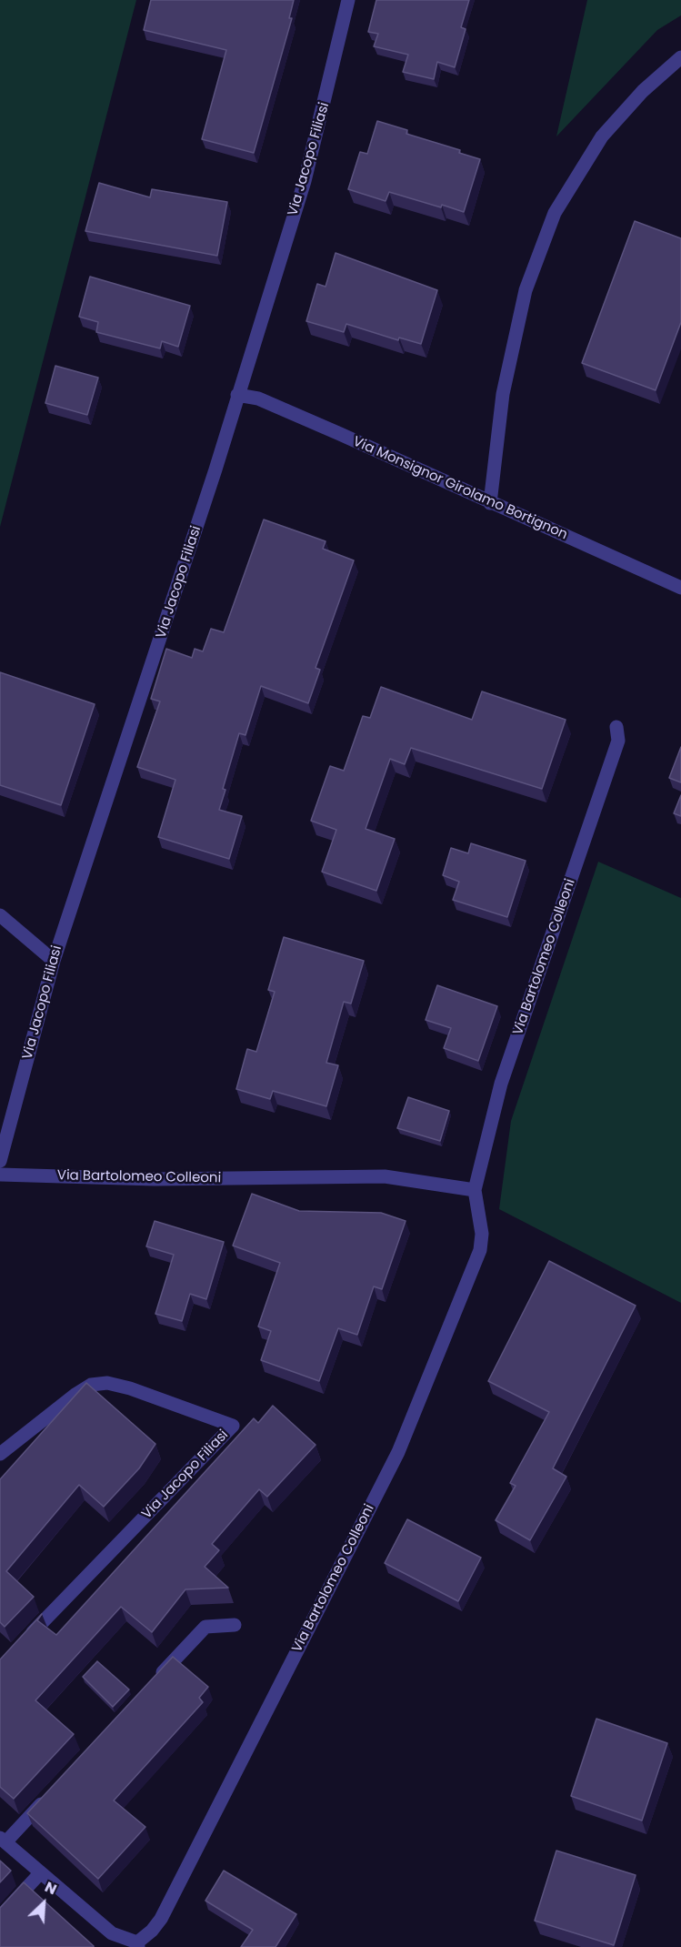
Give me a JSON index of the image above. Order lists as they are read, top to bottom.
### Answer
{
  "streets": {
    "street": ["Via Jacopo Filiasi", "Via Monsignor Girolamo Bortignon", "Via Bartolomeo Colleoni"]
  },
  "crossings": [
    ["Via Jacopo Filiasi", "Via Monsignor Girolamo Bortignon"]
  ],
  "north": "top right"
}
